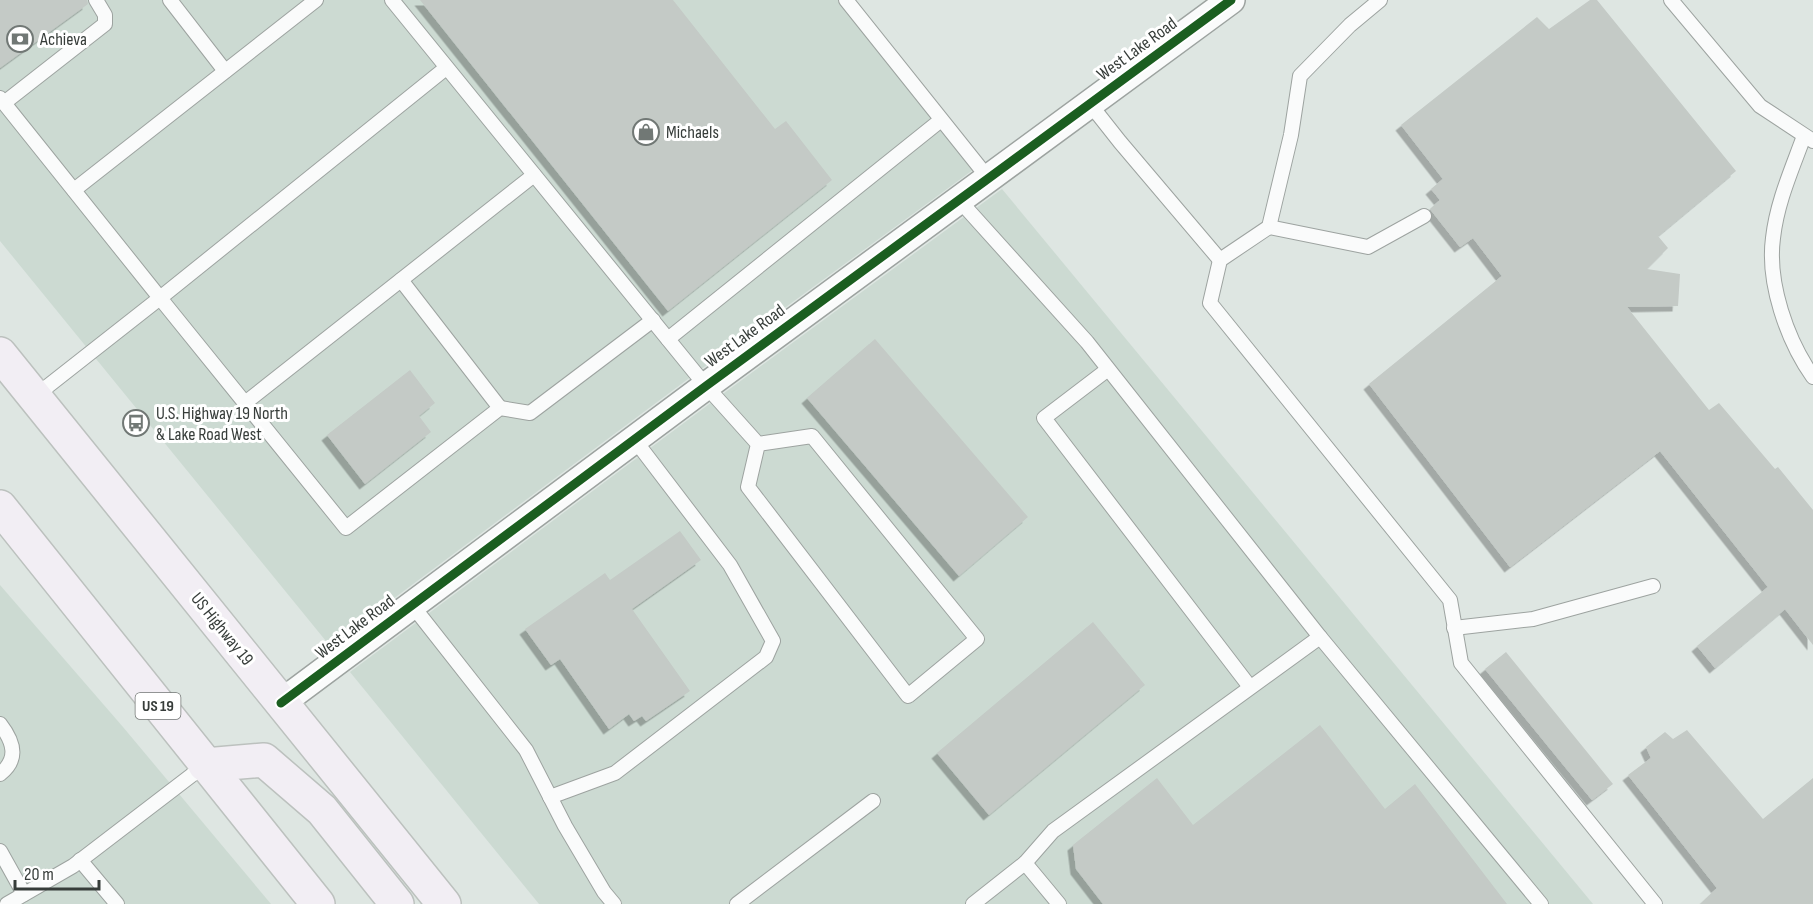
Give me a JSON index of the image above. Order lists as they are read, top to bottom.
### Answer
{
  "streets": {
    "highway": ["US Highway 19", "US 19"],
    "street": ["West Lake Road"]
  },
  "crossings": [
    ["West Lake Road", "US Highway 19"]
  ],
  "places": {
    "bank": ["Achieva"],
    "shop": ["Michaels"],
    "bus stop": ["U.S. Highway 19 North & Lake Road West"]
  },
  "scale_bar": "20 m"
}
